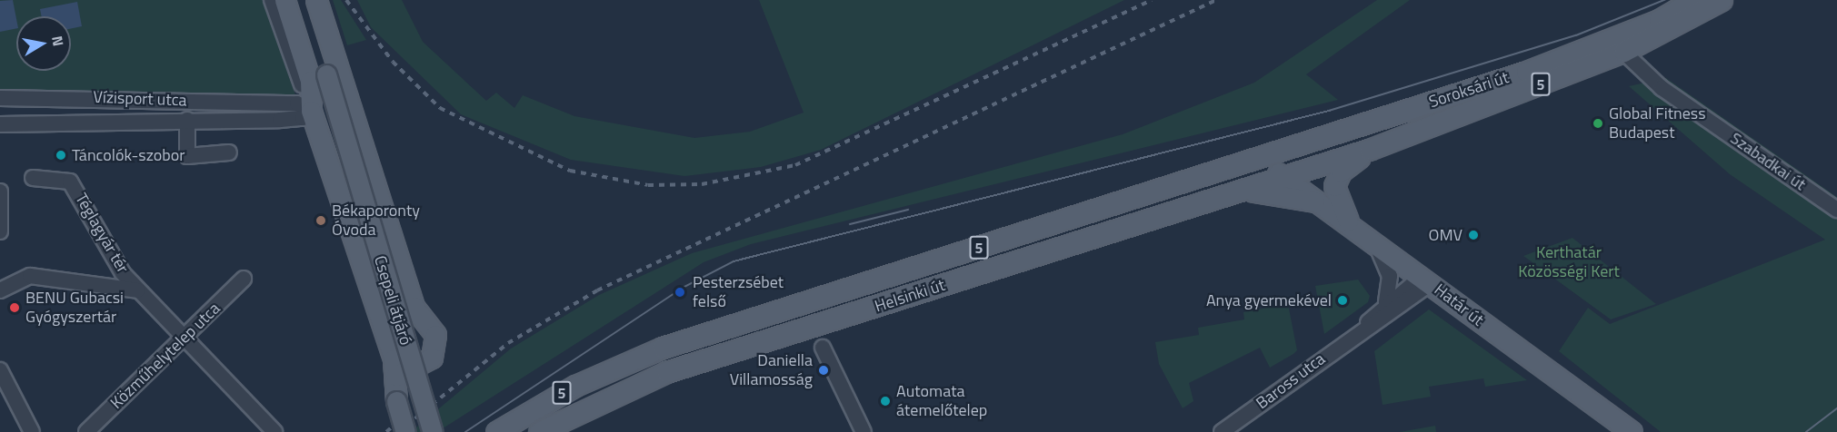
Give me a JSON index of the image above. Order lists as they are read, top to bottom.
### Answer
{
  "streets": {
    "main road": [
      "5",
      "Soroksári út",
      "Helsinki út",
      "Csepeli átjáró",
      "Határ út"
    ],
    "street": [
      "Vízisport utca",
      "Szabadkai út",
      "Téglagyár tér",
      "Közműhelytelep utca",
      "Baross utca"
    ]
  },
  "crossings": [
    ["Soroksári út", "Szabadkai út"],
    ["Soroksári út", "Helsinki út"],
    ["Soroksári út", "Határ út"],
    ["Téglagyár tér", "Közműhelytelep utca"],
    ["Helsinki út", "Határ út"],
    ["Határ út", "Baross utca"]
  ],
  "parks": ["Kerthatár Közösségi Kert"],
  "places": [
    "Global Fitness Budapest",
    "Táncolók-szobor",
    "Békaporonty Óvoda",
    "OMV",
    "Pesterzsébet felső",
    "Anya gyermekével",
    "BENU Gubacsi Gyógyszertár",
    "Daniella Villamosság",
    "Automata átemelőtelep"
  ],
  "north": "right"
}
